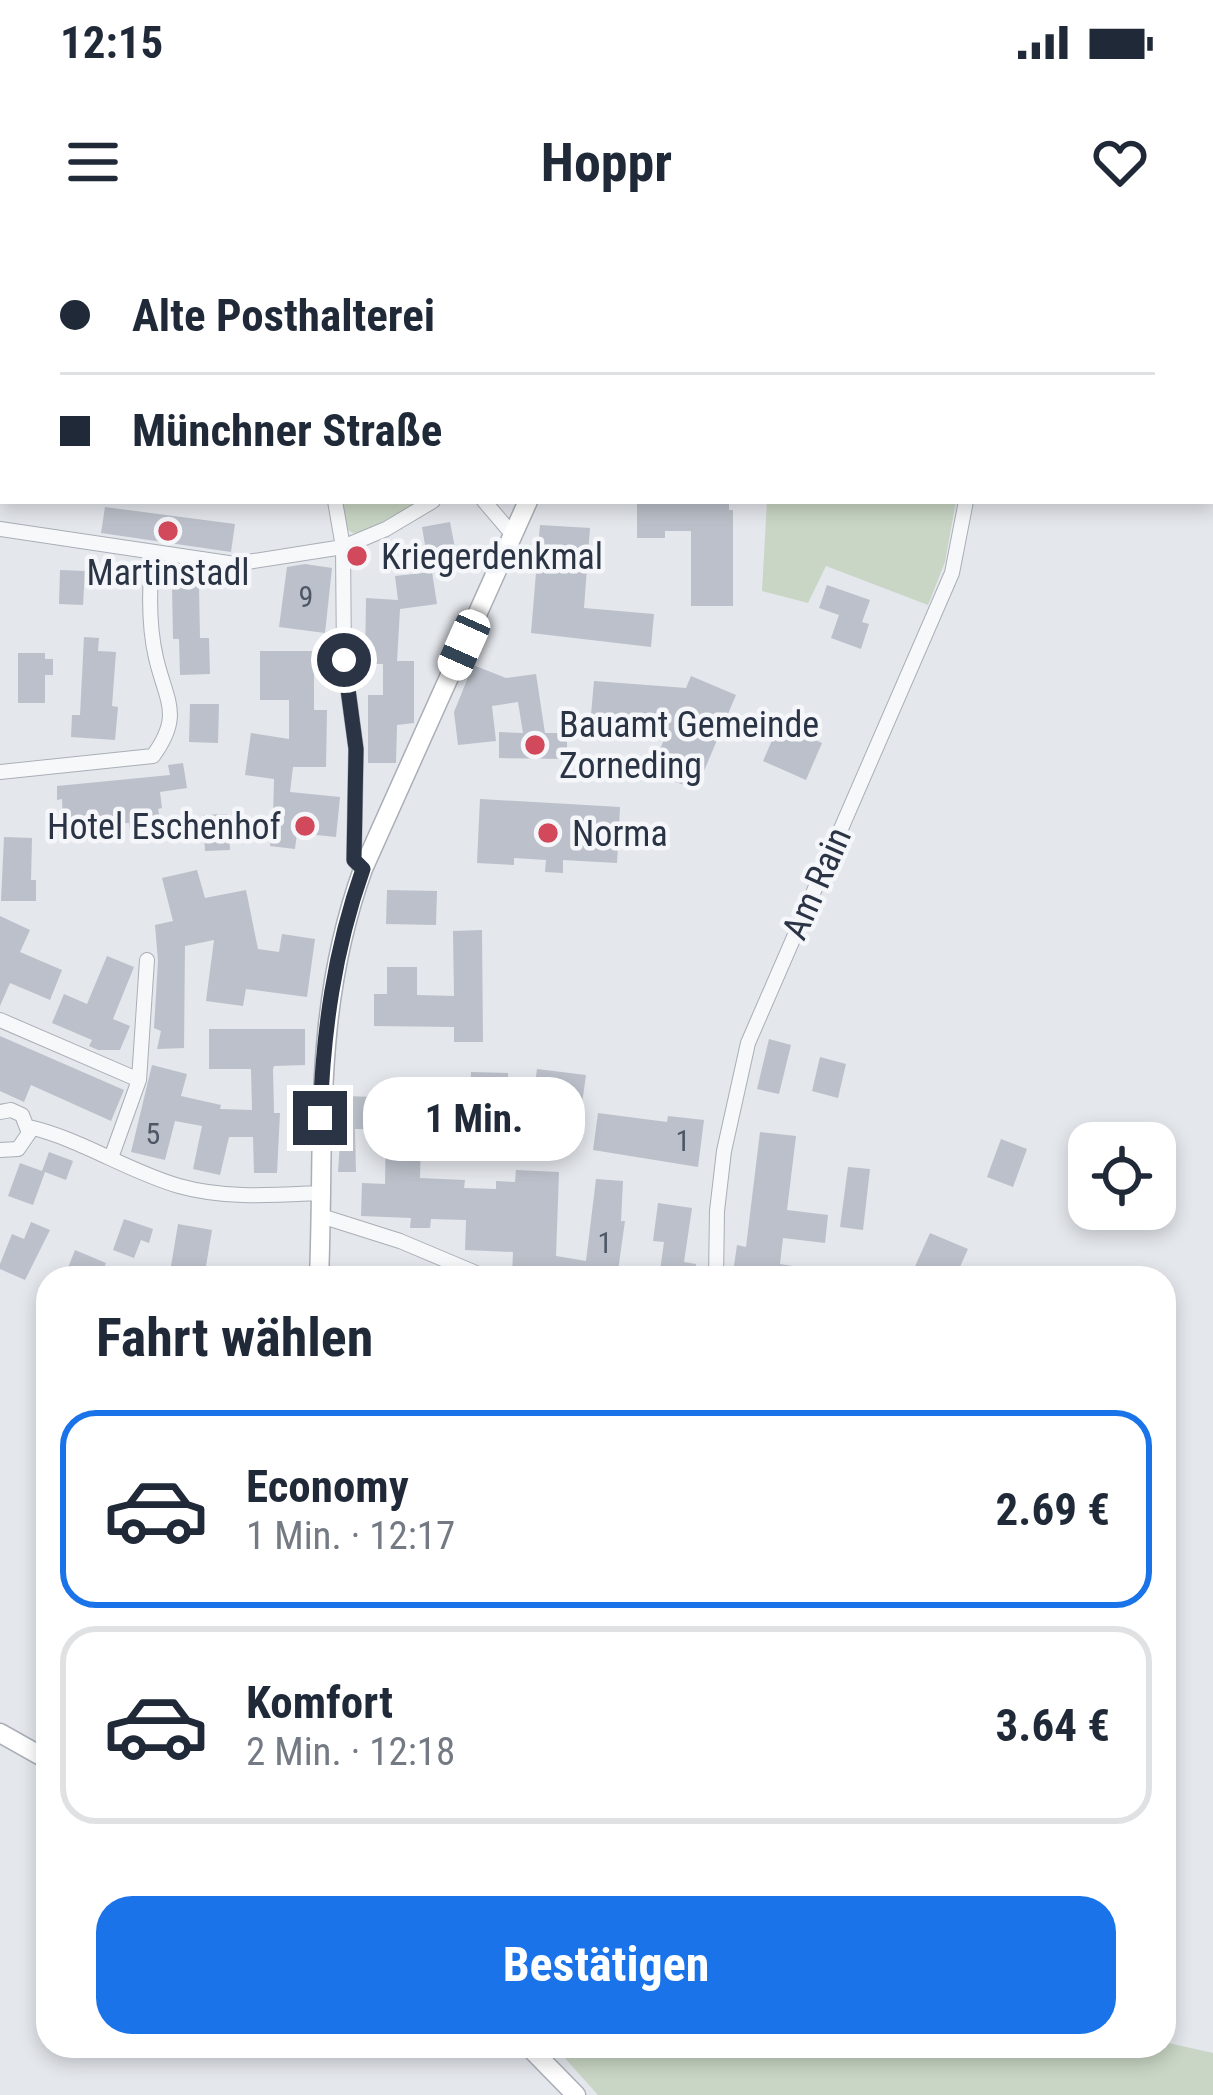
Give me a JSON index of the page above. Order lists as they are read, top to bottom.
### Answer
{
  "streets": {
    "street": ["Am Rain"]
  },
  "places": [
    "Martinstadl",
    "Kriegerdenkmal",
    "Bauamt Gemeinde Zorneding",
    "Hotel Eschenhof",
    "Norma"
  ],
  "house_numbers": [
    "9",
    "5",
    "1",
    "1"
  ],
  "page": {
    "status": "12:15",
    "header": "Hoppr",
    "banner": ["Alte Posthalterei", "Münchner Straße"],
    "bubble": "1 Min.",
    "heading": "Fahrt wählen",
    "list": [
      {
        "name": "Economy",
        "note": "1 Min. · 12:17",
        "value": "2.69 €"
      },
      {
        "name": "Komfort",
        "note": "2 Min. · 12:18",
        "value": "3.64 €"
      }
    ],
    "buttons": "Bestätigen"
  }
}
